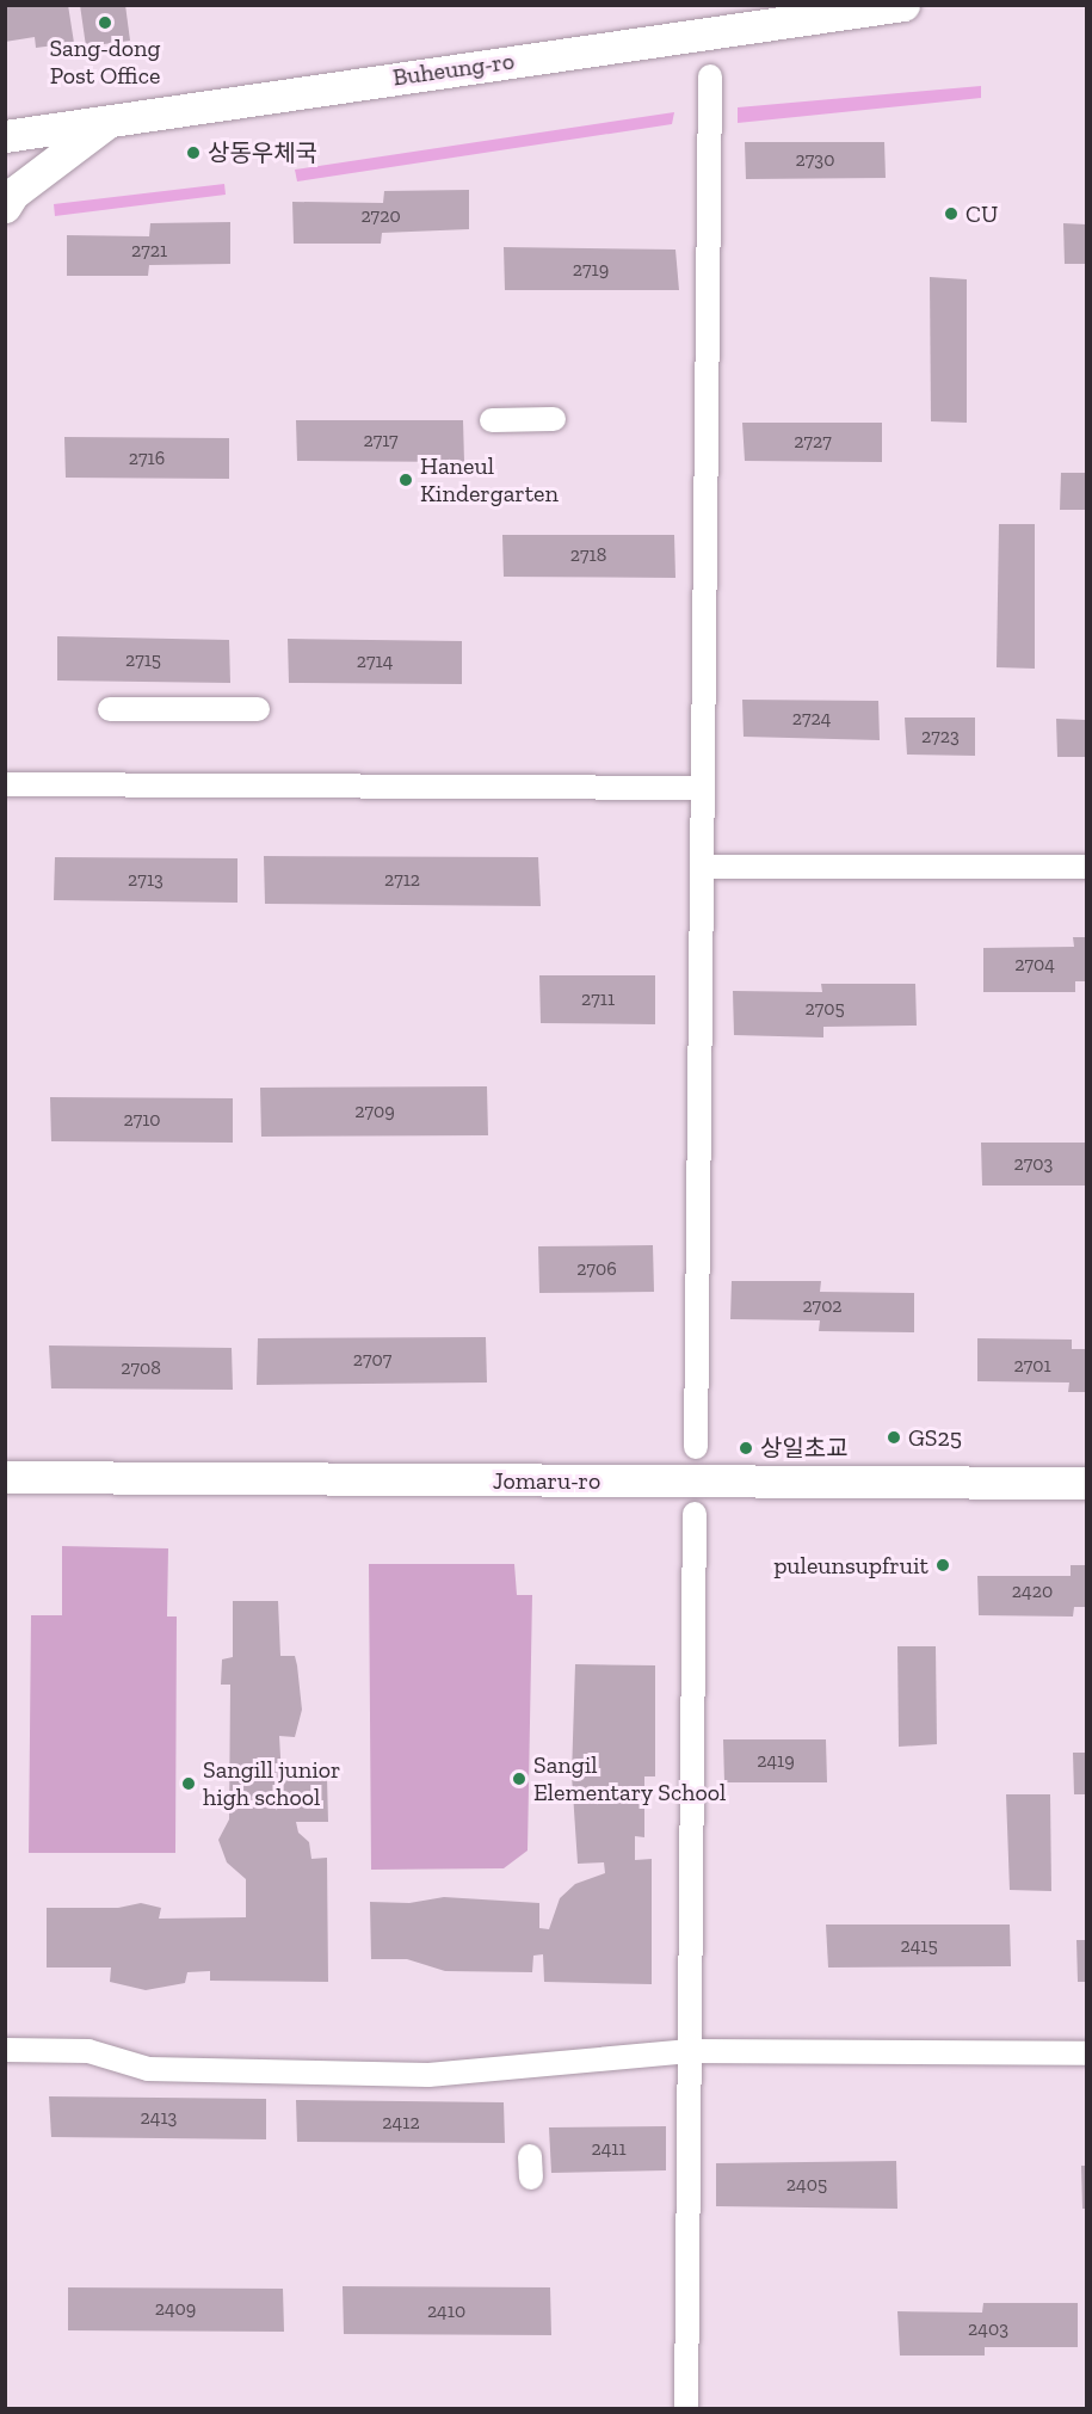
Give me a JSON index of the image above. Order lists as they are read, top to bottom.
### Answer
{
  "streets": {
    "street": ["Buheung-ro", "Jomaru-ro"]
  },
  "places": [
    "Sang-dong Post Office",
    "상동우체국",
    "CU",
    "Haneul Kindergarten",
    "GS25",
    "상일초교",
    "puleunsupfruit",
    "Sangil Elementary School",
    "Sangill junior high school"
  ],
  "house_numbers": [
    "2730",
    "2720",
    "2721",
    "2719",
    "2717",
    "2727",
    "2716",
    "2718",
    "2715",
    "2714",
    "2724",
    "2723",
    "2713",
    "2712",
    "2704",
    "2711",
    "2705",
    "2709",
    "2710",
    "2703",
    "2706",
    "2702",
    "2707",
    "2701",
    "2708",
    "2420",
    "2419",
    "2415",
    "2413",
    "2412",
    "2411",
    "2405",
    "2409",
    "2410",
    "2403"
  ]
}
